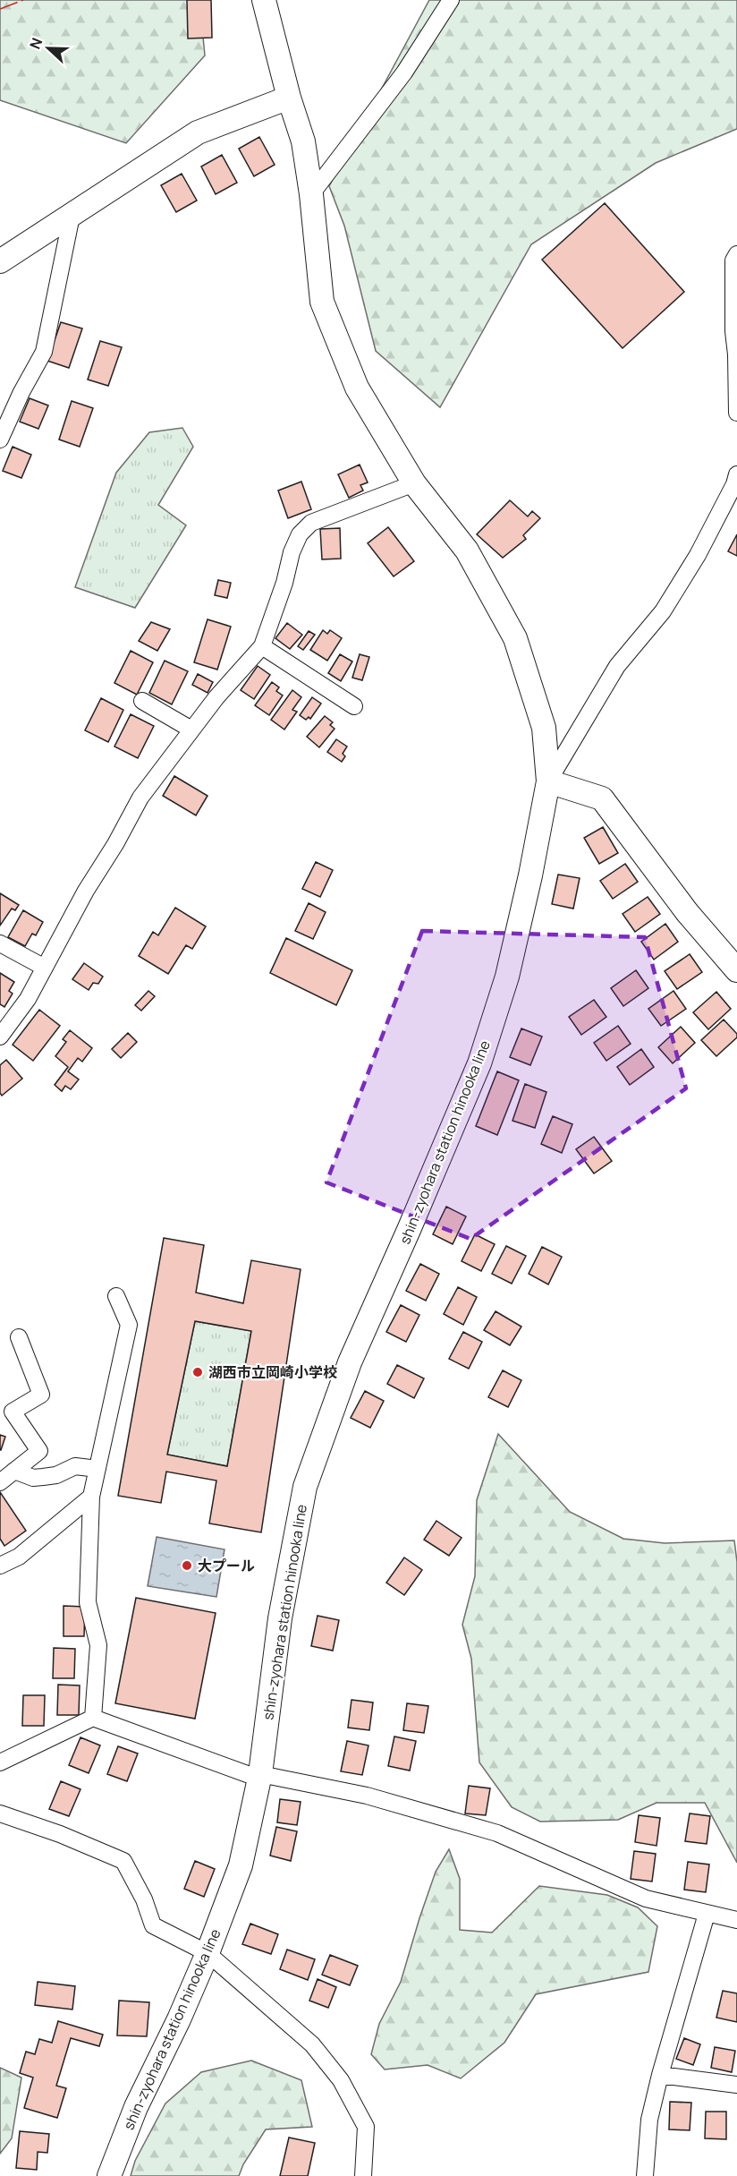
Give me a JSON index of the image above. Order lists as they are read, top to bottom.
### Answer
{
  "streets": {
    "main road": ["shin-zyohara station hinooka line"]
  },
  "places": ["湖西市立岡崎小学校", "大プール"],
  "north": "left"
}
